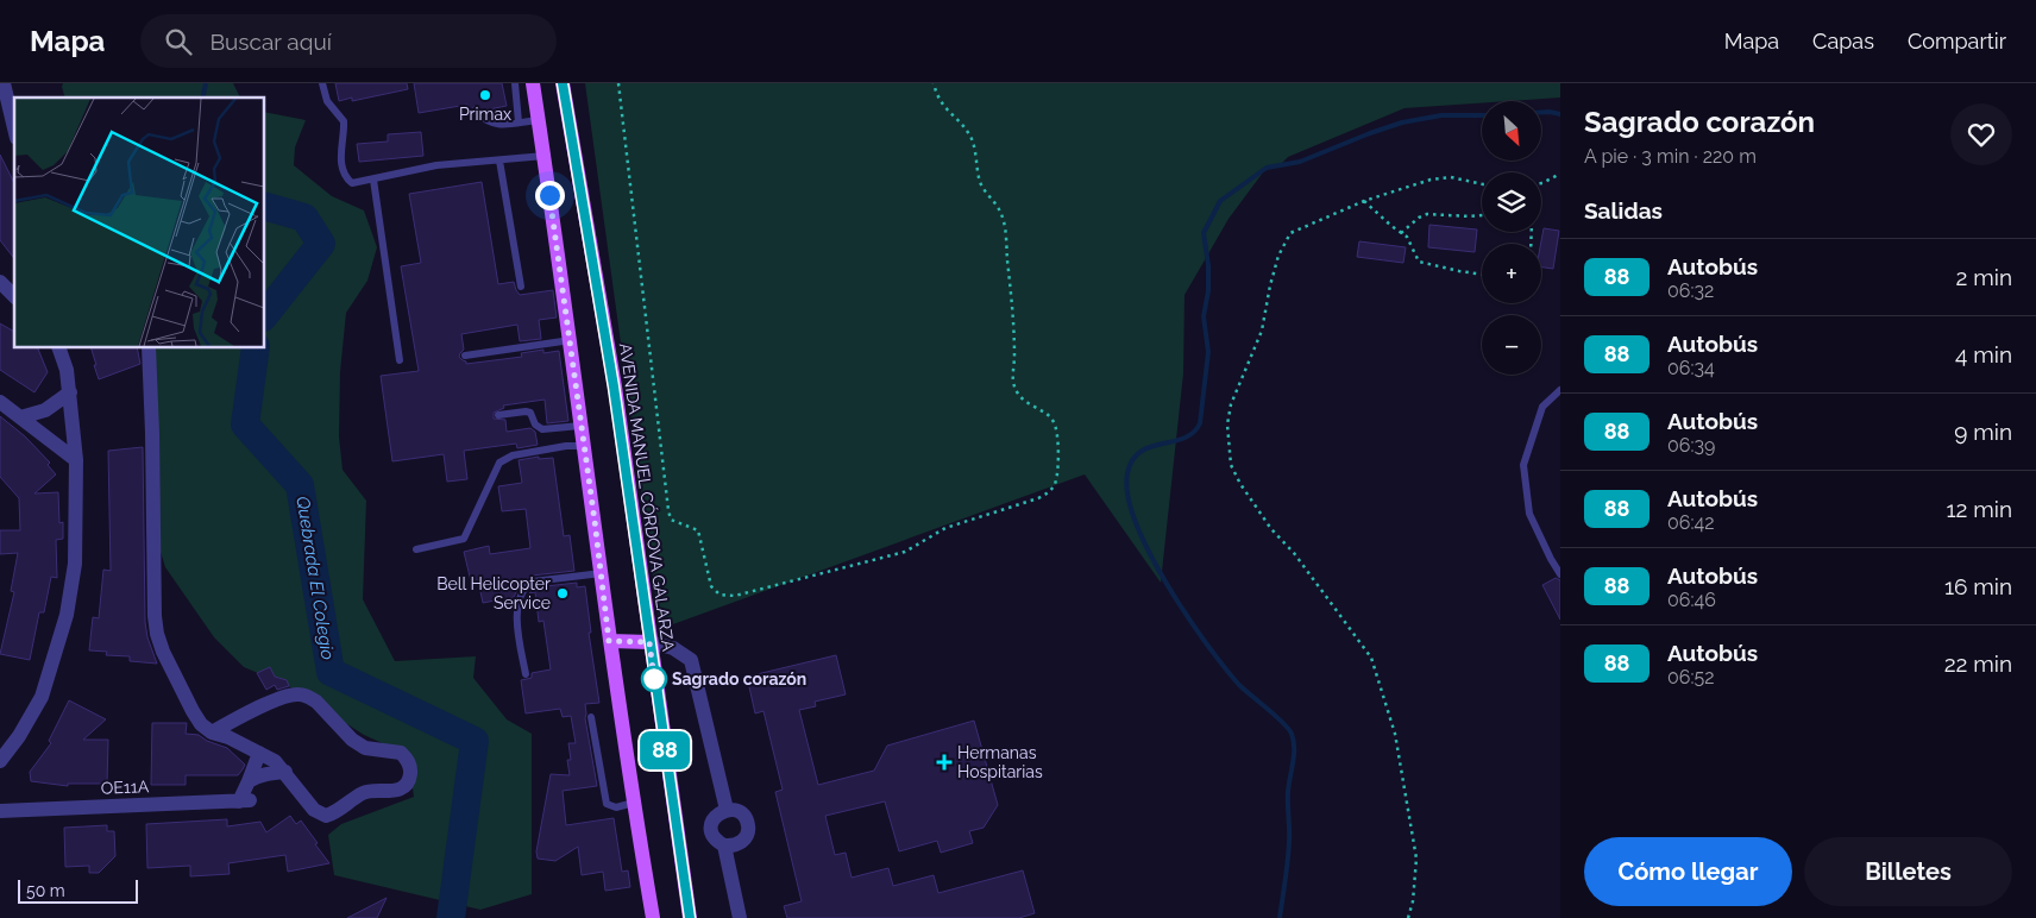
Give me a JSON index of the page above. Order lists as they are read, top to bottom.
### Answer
{
  "streets": {
    "main road": ["AVENIDA MANUEL CÓRDOVA GALARZA"],
    "street": ["OE11A"]
  },
  "water": ["Quebrada El Colegio"],
  "places": {
    "other": ["Primax", "Bell Helicopter Service", "Sagrado corazón"],
    "health": ["Hermanas Hospitarias"]
  },
  "lines": ["bus line 88"],
  "scale_bar": "50 m",
  "north": "bottom right",
  "page": {
    "header": "Mapa",
    "search": "Buscar aquí",
    "nav": ["Mapa", "Capas", "Compartir"],
    "on_map": "88",
    "heading": [
      ["Sagrado corazón", "A pie · 3 min · 220 m"],
      "Salidas"
    ],
    "map_buttons": ["+", "−"],
    "list": [
      {
        "mark": "88",
        "name": "Autobús",
        "note": "06:32",
        "value": "2 min"
      },
      {
        "mark": "88",
        "name": "Autobús",
        "note": "06:34",
        "value": "4 min"
      },
      {
        "mark": "88",
        "name": "Autobús",
        "note": "06:39",
        "value": "9 min"
      },
      {
        "mark": "88",
        "name": "Autobús",
        "note": "06:42",
        "value": "12 min"
      },
      {
        "mark": "88",
        "name": "Autobús",
        "note": "06:46",
        "value": "16 min"
      },
      {
        "mark": "88",
        "name": "Autobús",
        "note": "06:52",
        "value": "22 min"
      }
    ],
    "buttons": ["Cómo llegar", "Billetes"],
    "scale": "50 m"
  }
}
